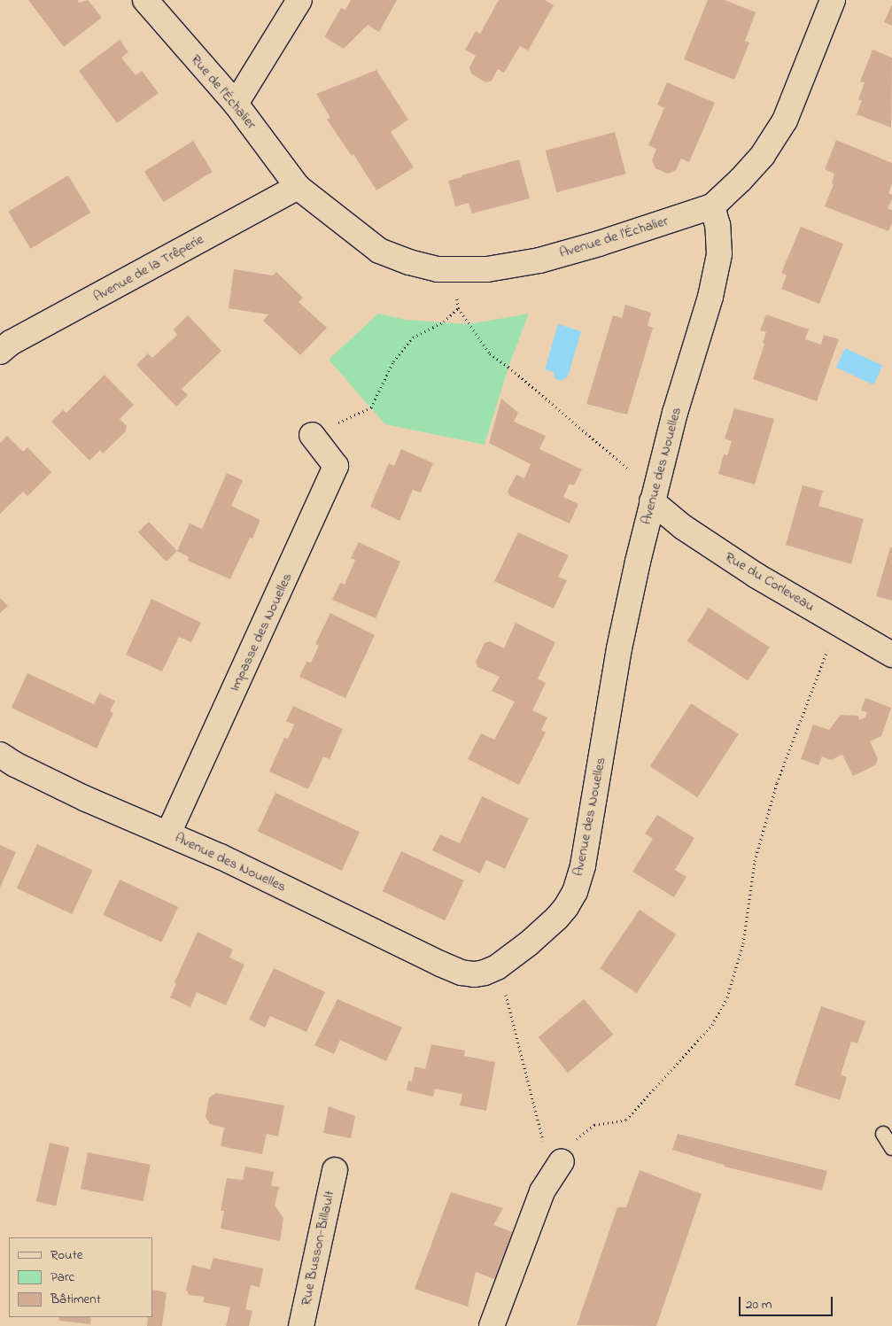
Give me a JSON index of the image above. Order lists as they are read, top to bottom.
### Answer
{
  "streets": {
    "street": [
      "Rue de l'Échalier",
      "Avenue de l'Échalier",
      "Avenue de la Trêperie",
      "Avenue des Nouelles",
      "Rue du Corleveau",
      "Impasse des Nouelles",
      "Rue Busson-Billault"
    ]
  },
  "crossings": [
    ["Rue de l'Échalier", "Avenue de l'Échalier"],
    ["Rue de l'Échalier", "Avenue de la Trêperie"],
    ["Avenue de l'Échalier", "Avenue de la Trêperie"],
    ["Avenue de l'Échalier", "Avenue des Nouelles"],
    ["Avenue des Nouelles", "Rue du Corleveau"],
    ["Avenue des Nouelles", "Impasse des Nouelles"]
  ],
  "legend": ["Route", "Parc", "Bâtiment"],
  "scale_bar": "20 m"
}
